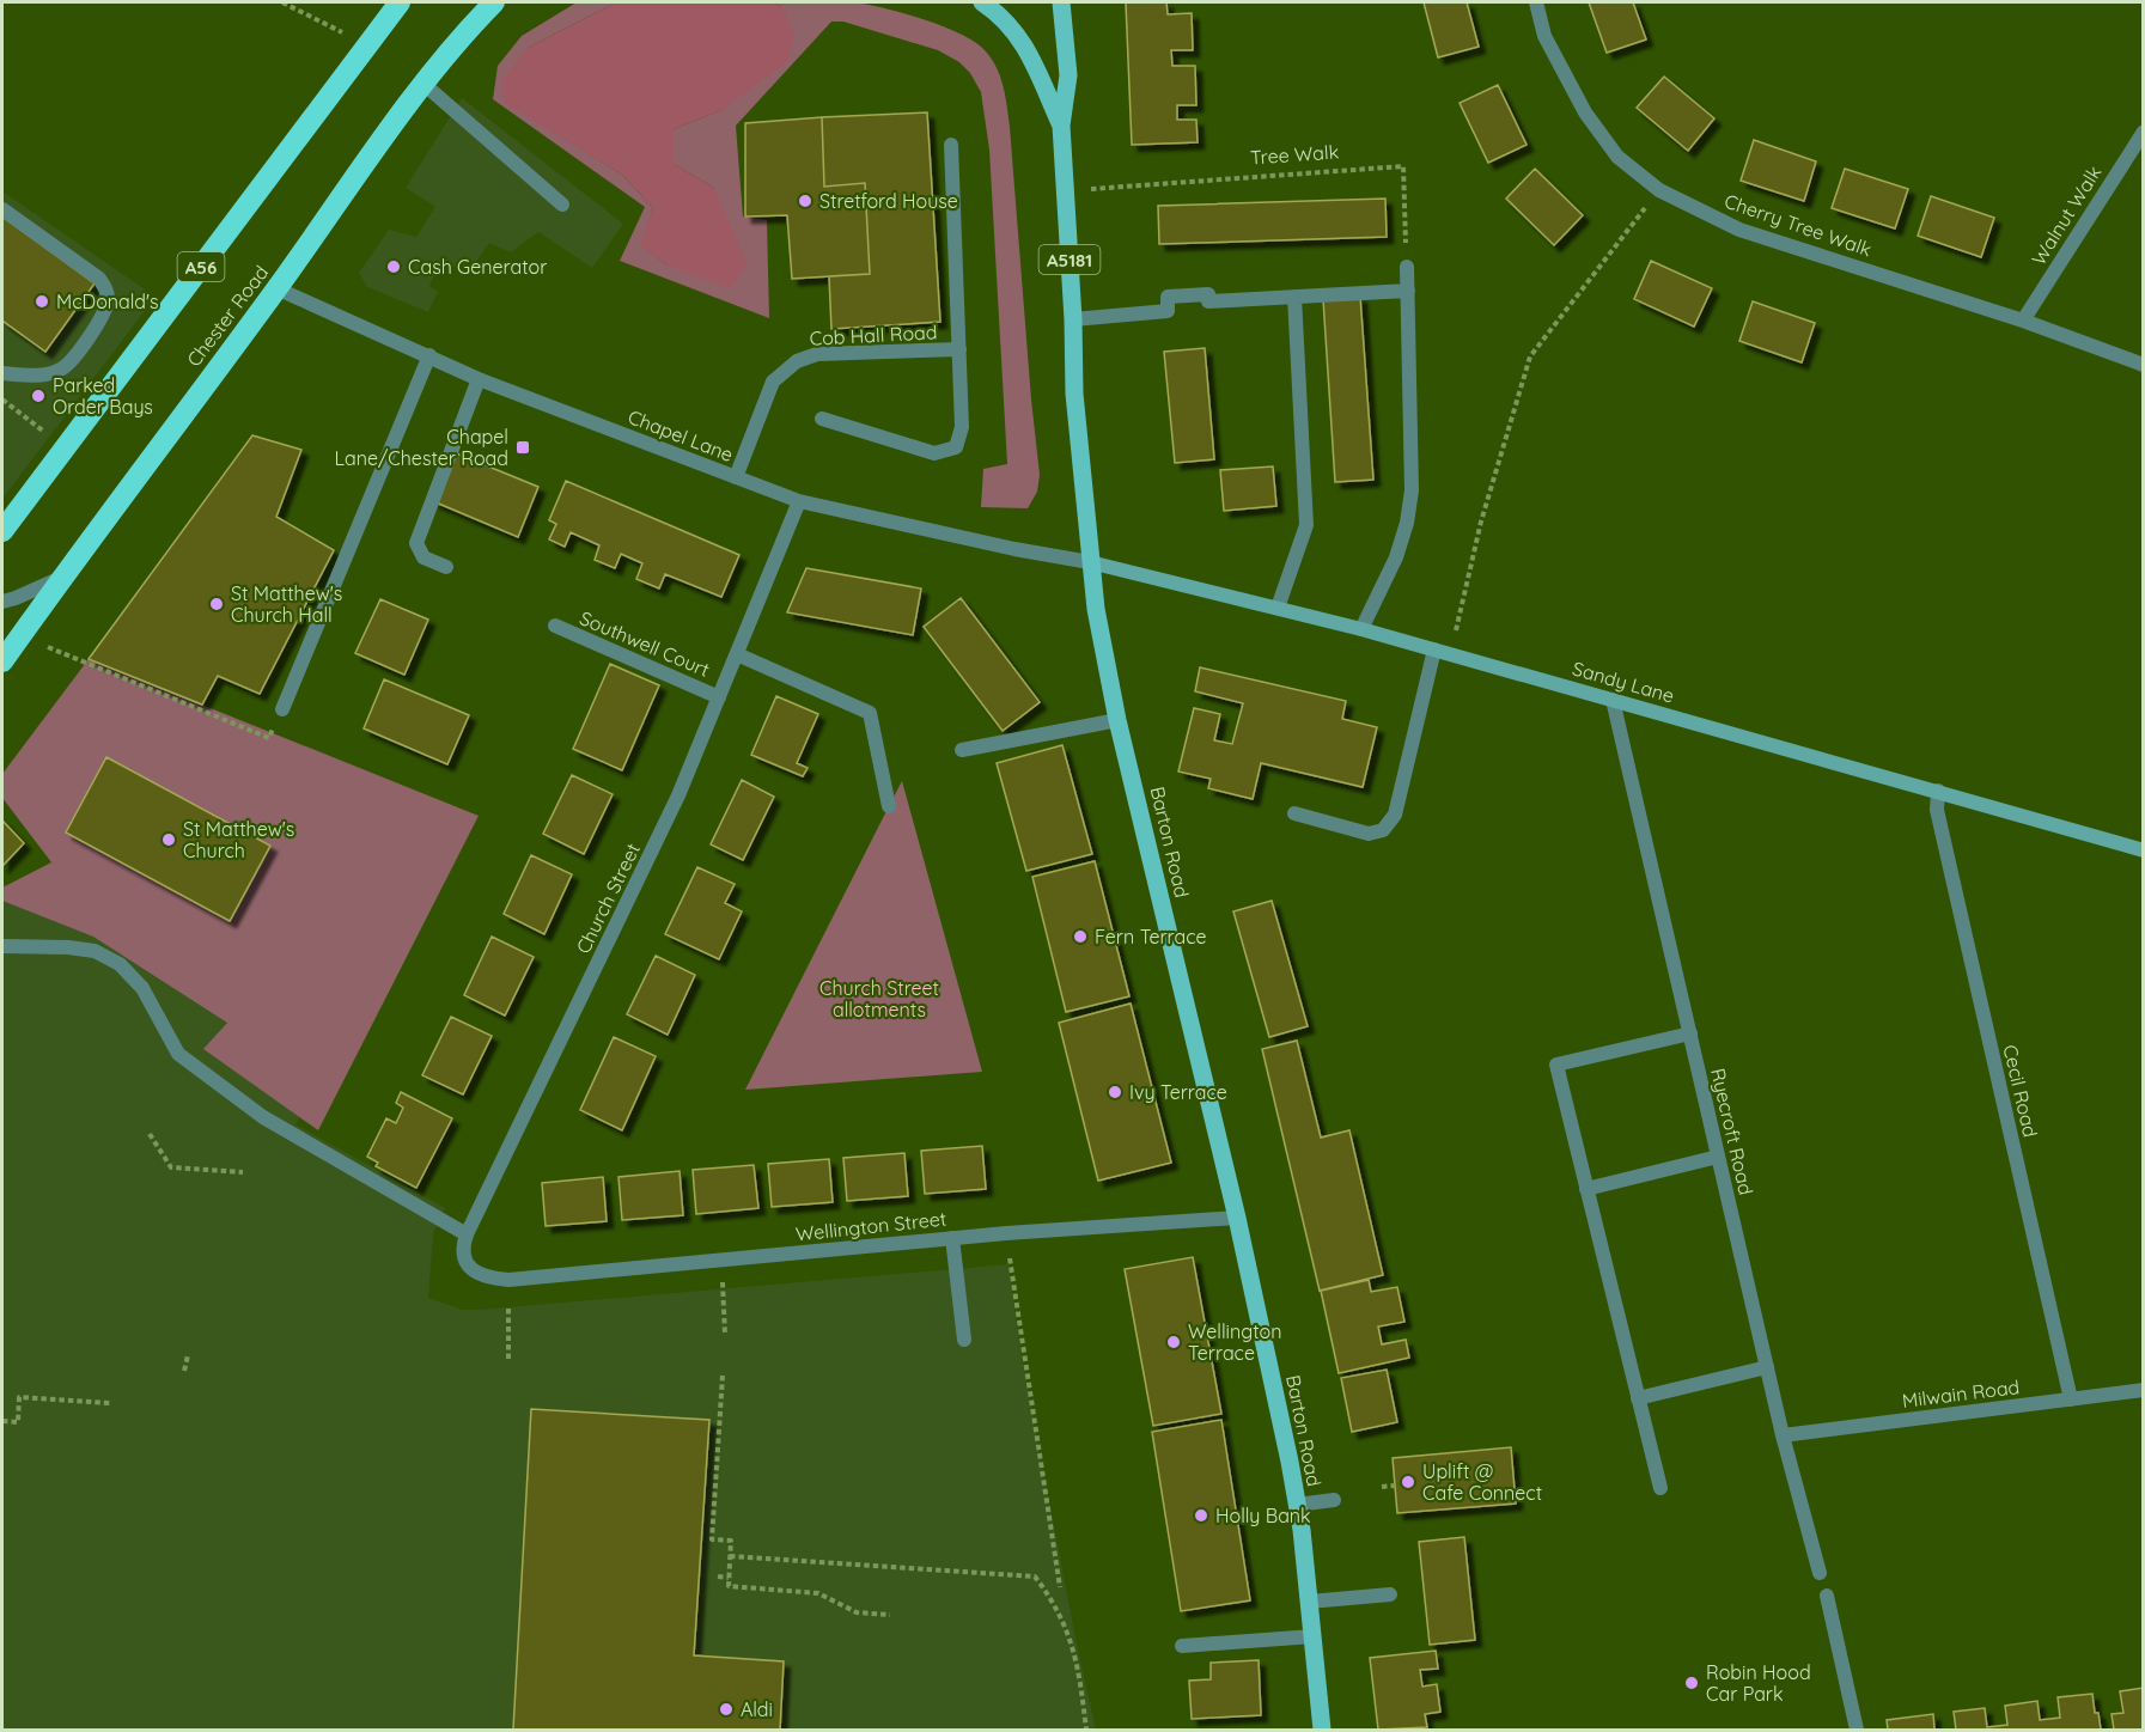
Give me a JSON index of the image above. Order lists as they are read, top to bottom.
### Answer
{
  "streets": {
    "highway": ["A56", "Chester Road"],
    "main road": ["A5181", "Barton Road"],
    "street": [
      "Walnut Walk",
      "Cherry Tree Walk",
      "Cob Hall Road",
      "Chapel Lane",
      "Southwell Court",
      "Sandy Lane",
      "Church Street",
      "Cecil Road",
      "Ryecroft Road",
      "Wellington Street",
      "Milwain Road"
    ],
    "path": ["Tree Walk"]
  },
  "crossings": [
    ["Tree Walk", "Barton Road"],
    ["Walnut Walk", "Cherry Tree Walk"],
    ["Chester Road", "Chapel Lane"],
    ["Cob Hall Road", "Chapel Lane"],
    ["Chapel Lane", "Sandy Lane"],
    ["Chapel Lane", "Barton Road"],
    ["Chapel Lane", "Church Street"],
    ["Southwell Court", "Church Street"],
    ["Sandy Lane", "Barton Road"],
    ["Sandy Lane", "Cecil Road"],
    ["Sandy Lane", "Ryecroft Road"],
    ["Barton Road", "Wellington Street"],
    ["Cecil Road", "Milwain Road"],
    ["Ryecroft Road", "Milwain Road"]
  ],
  "parks": ["Church Street allotments"],
  "places": {
    "other": [
      "Stretford House",
      "Cash Generator",
      "McDonald's",
      "Parked Order Bays",
      "St Matthew's Church Hall",
      "St Matthew's Church",
      "Fern Terrace",
      "Ivy Terrace",
      "Wellington Terrace",
      "Uplift @ Cafe Connect",
      "Holly Bank",
      "Robin Hood Car Park",
      "Aldi"
    ],
    "transit": ["Chapel Lane/Chester Road"]
  }
}
